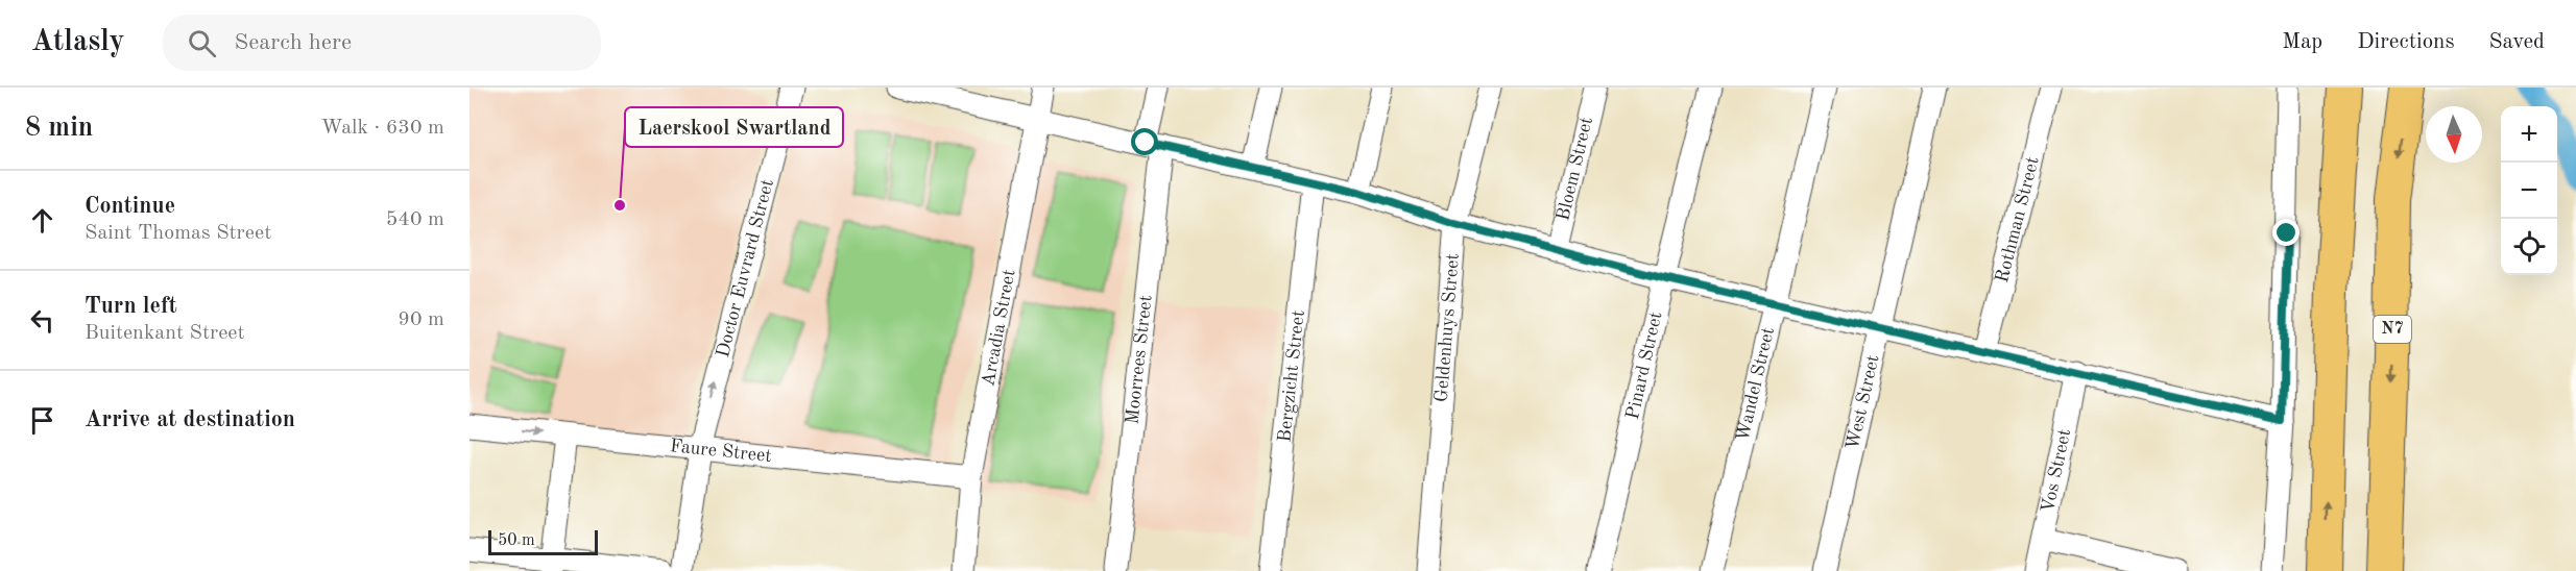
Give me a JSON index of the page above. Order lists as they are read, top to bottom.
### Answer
{
  "streets": {
    "highway": ["N7"],
    "street": [
      "Bloem Street",
      "Rothman Street",
      "Doctor Euvrard Street",
      "Geldenhuys Street",
      "Arcadia Street",
      "Moorrees Street",
      "Pinard Street",
      "Bergzicht Street",
      "Wandel Street",
      "West Street",
      "Faure Street",
      "Vos Street"
    ]
  },
  "crossings": [
    ["Doctor Euvrard Street", "Faure Street"],
    ["Arcadia Street", "Faure Street"]
  ],
  "one_way": ["Doctor Euvrard Street"],
  "places": ["Laerskool Swartland"],
  "scale_bar": "50 m",
  "north": "bottom",
  "page": {
    "header": "Atlasly",
    "search": "Search here",
    "nav": ["Map", "Directions", "Saved"],
    "heading": ["8 min", "Walk · 630 m"],
    "map_buttons": ["+", "−"],
    "list": [
      ["Continue", "Saint Thomas Street", "540 m"],
      ["Turn left", "Buitenkant Street", "90 m"],
      "Arrive at destination"
    ],
    "scale": "50 m"
  }
}
